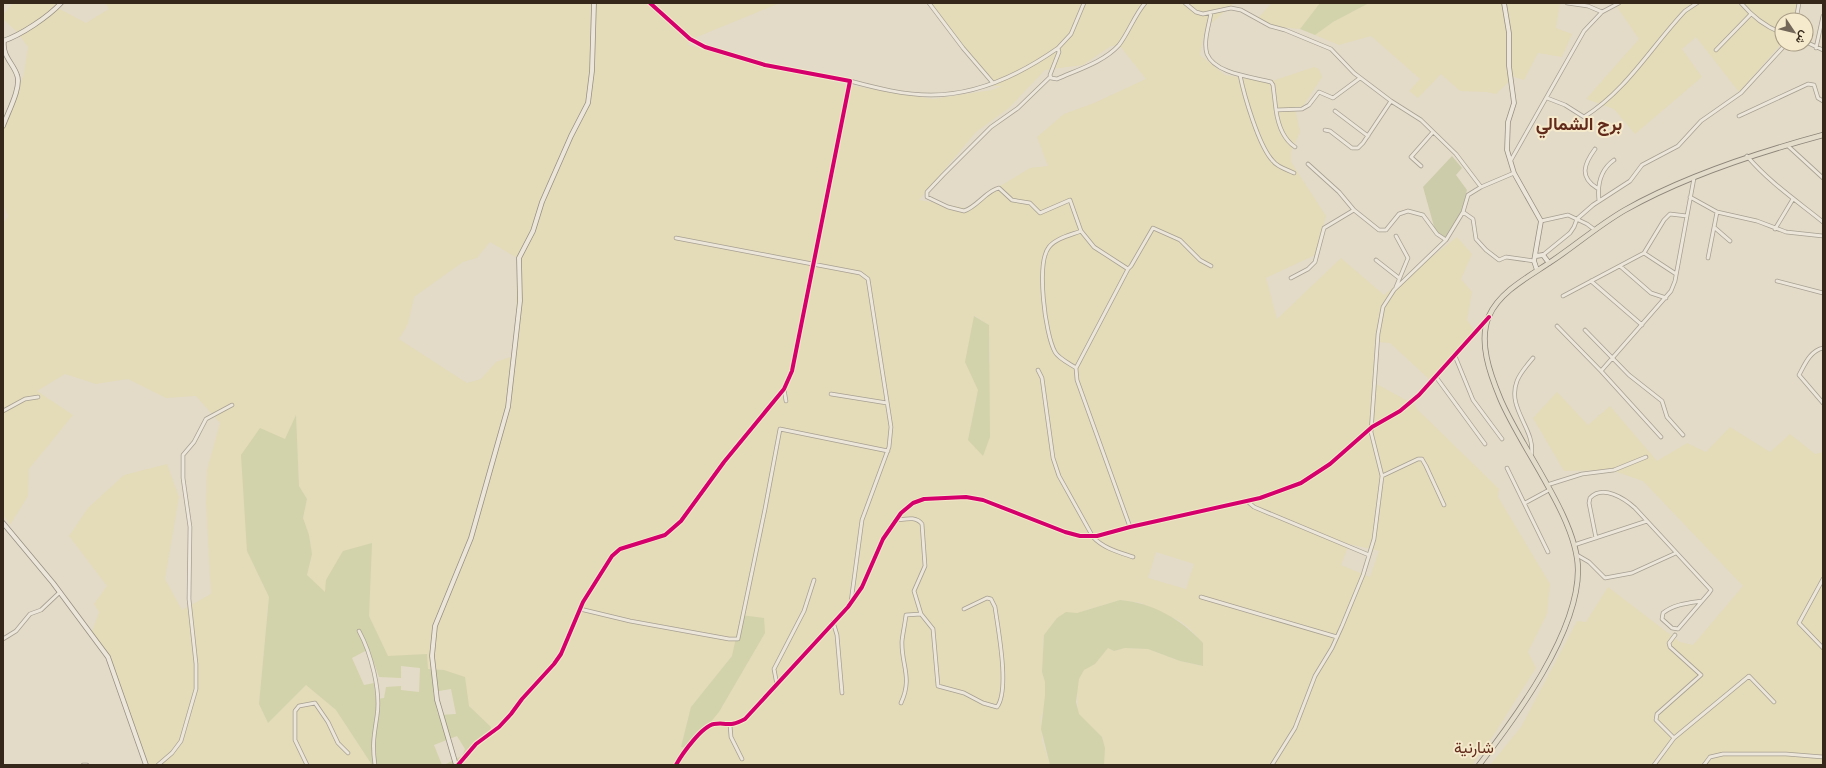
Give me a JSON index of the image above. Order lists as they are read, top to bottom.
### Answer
{
  "districts": ["برج الشمالي", "شارنية"],
  "north": "bottom right"
}
